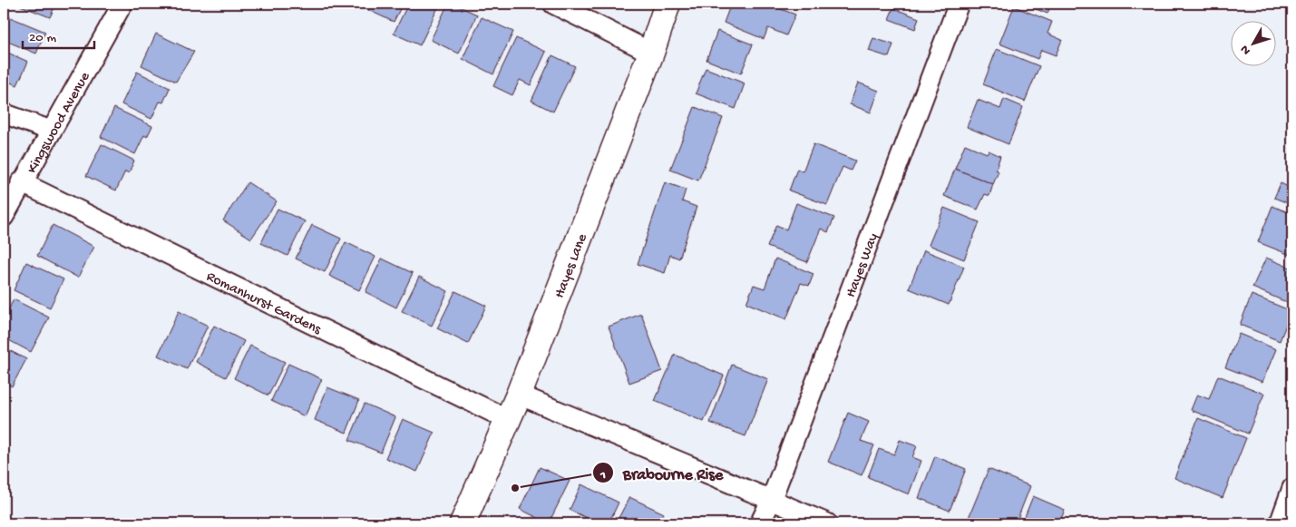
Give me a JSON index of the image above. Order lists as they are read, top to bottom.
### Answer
{
  "streets": {
    "main road": ["Hayes Lane"],
    "street": ["Kingswood Avenue", "Hayes Way", "Romanhurst Gardens"]
  },
  "crossings": [
    ["Kingswood Avenue", "Romanhurst Gardens"],
    ["Hayes Lane", "Romanhurst Gardens"]
  ],
  "places": ["Brabourne Rise"],
  "scale_bar": "20 m",
  "north": "bottom left"
}
